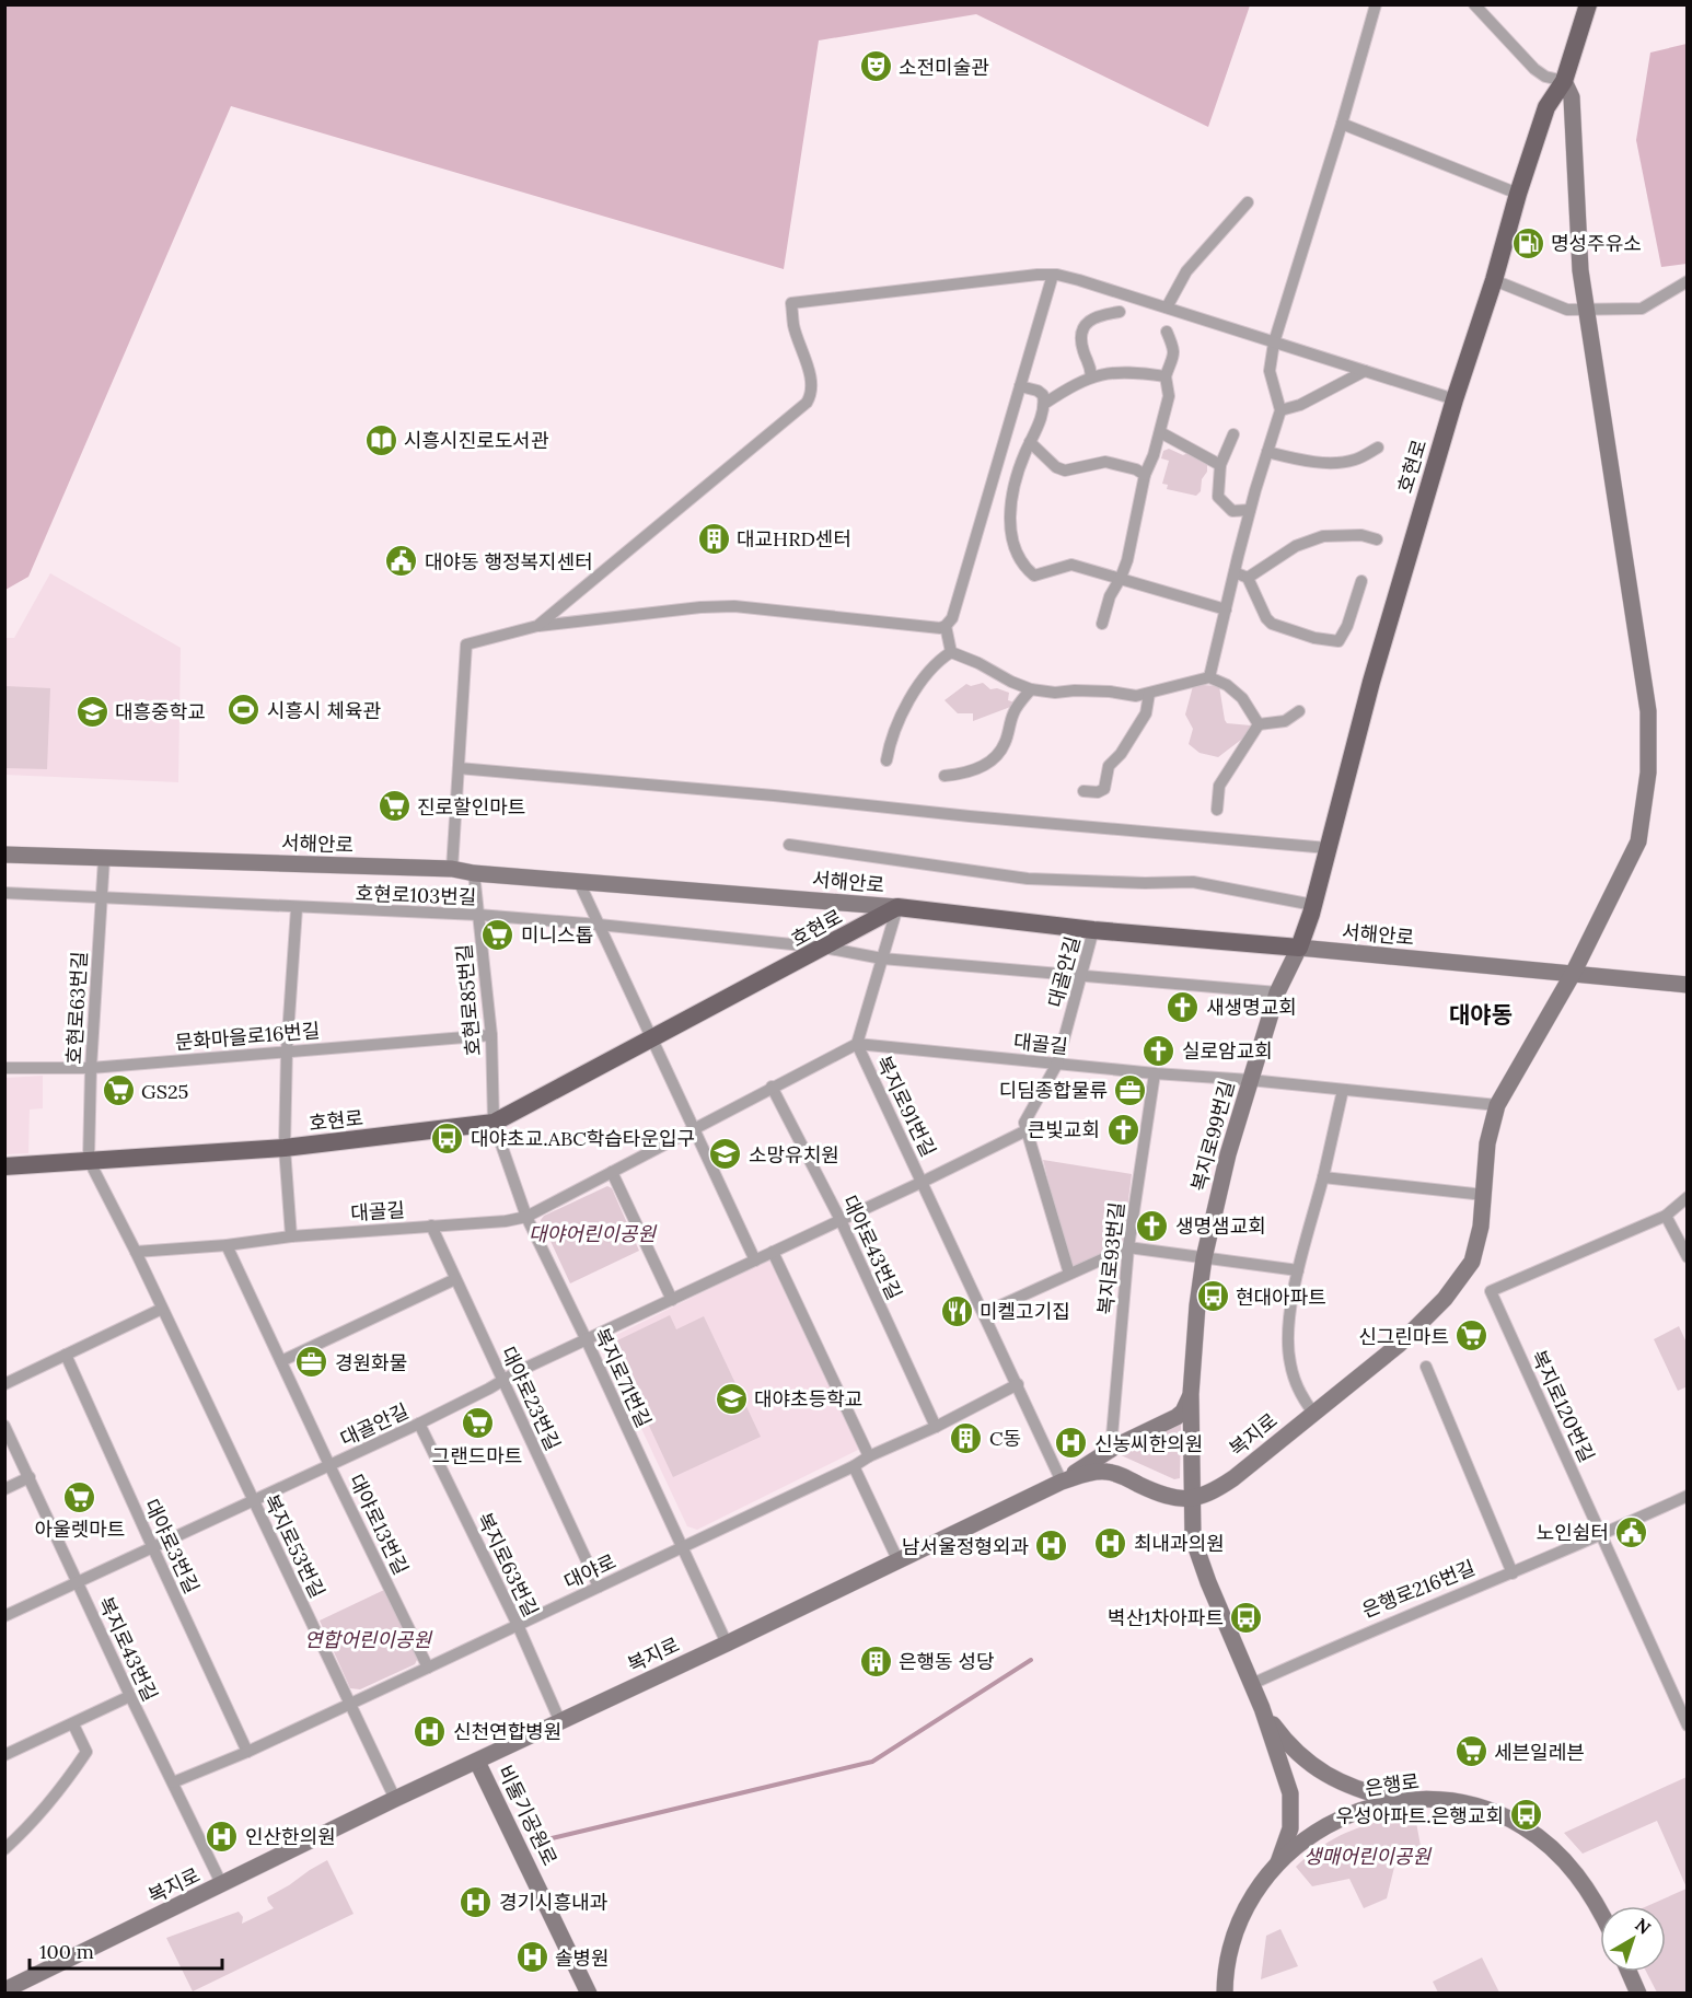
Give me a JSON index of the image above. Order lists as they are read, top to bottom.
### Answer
{
  "streets": {
    "main road": ["호현로", "서해안로"],
    "street": [
      "호현로103번길",
      "대골안길",
      "호현로85번길",
      "호현로63번길",
      "문화마을로16번길",
      "대골길",
      "복지로91번길",
      "복지로99번길",
      "대야로43번길",
      "복지로93번길",
      "복지로71번길",
      "대야로23번길",
      "복지로120번길",
      "복지로",
      "대야로13번길",
      "대야로3번길",
      "복지로53번길",
      "복지로63번길",
      "대야로",
      "은행로216번길",
      "복지로43번길",
      "은행로",
      "비둘기공원로"
    ]
  },
  "crossings": [
    ["호현로", "서해안로"],
    ["호현로", "호현로103번길"],
    ["호현로", "호현로85번길"],
    ["호현로", "호현로63번길"],
    ["호현로", "복지로91번길"],
    ["호현로", "복지로99번길"],
    ["호현로", "복지로71번길"],
    ["호현로", "복지로"],
    ["호현로", "복지로53번길"],
    ["서해안로", "대골안길"],
    ["서해안로", "호현로85번길"],
    ["서해안로", "호현로63번길"],
    ["서해안로", "복지로91번길"],
    ["서해안로", "복지로99번길"],
    ["서해안로", "복지로"],
    ["호현로103번길", "대골안길"],
    ["호현로103번길", "호현로85번길"],
    ["호현로103번길", "호현로63번길"],
    ["호현로103번길", "복지로91번길"],
    ["호현로103번길", "복지로99번길"],
    ["대골안길", "대골길"],
    ["대골안길", "복지로91번길"],
    ["대골안길", "대야로43번길"],
    ["대골안길", "복지로71번길"],
    ["대골안길", "대야로23번길"],
    ["대골안길", "대야로13번길"],
    ["대골안길", "대야로3번길"],
    ["대골안길", "복지로53번길"],
    ["대골안길", "복지로63번길"],
    ["대골안길", "복지로43번길"],
    ["호현로85번길", "문화마을로16번길"],
    ["호현로85번길", "복지로71번길"],
    ["호현로63번길", "문화마을로16번길"],
    ["호현로63번길", "복지로53번길"],
    ["대골길", "복지로91번길"],
    ["대골길", "복지로99번길"],
    ["대골길", "대야로43번길"],
    ["대골길", "복지로93번길"],
    ["대골길", "복지로71번길"],
    ["대골길", "대야로23번길"],
    ["대골길", "복지로"],
    ["대골길", "대야로13번길"],
    ["대골길", "복지로53번길"],
    ["복지로91번길", "복지로"],
    ["복지로91번길", "대야로"],
    ["복지로99번길", "복지로"],
    ["대야로43번길", "대야로"],
    ["복지로71번길", "복지로"],
    ["복지로71번길", "대야로"],
    ["대야로23번길", "대야로"],
    ["복지로120번길", "은행로216번길"],
    ["복지로", "복지로53번길"],
    ["복지로", "복지로63번길"],
    ["복지로", "복지로43번길"],
    ["복지로", "비둘기공원로"],
    ["대야로13번길", "대야로"],
    ["대야로3번길", "대야로"],
    ["복지로53번길", "대야로"],
    ["복지로63번길", "대야로"],
    ["대야로", "복지로43번길"]
  ],
  "districts": ["대야동"],
  "parks": ["대야어린이공원", "연합어린이공원", "생매어린이공원"],
  "places": {
    "theatre": ["소전미술관"],
    "fuel station": ["명성주유소"],
    "library": ["시흥시진로도서관"],
    "building": ["대교HRD센터", "C동", "은행동 성당"],
    "public building": ["대야동 행정복지센터", "노인쉼터"],
    "sports": ["시흥시 체육관"],
    "school or university": ["대흥중학교", "소망유치원", "대야초등학교"],
    "supermarket": [
      "진로할인마트",
      "미니스톱",
      "GS25",
      "신그린마트",
      "그랜드마트",
      "아울렛마트",
      "세븐일레븐"
    ],
    "church": [
      "새생명교회",
      "실로암교회",
      "큰빛교회",
      "생명샘교회"
    ],
    "office": ["디딤종합물류", "경원화물"],
    "bus stop": [
      "대야초교.ABC학습타운입구",
      "현대아파트",
      "벽산1차아파트",
      "우성아파트.은행교회"
    ],
    "restaurant": ["미켈고기집"],
    "hospital": [
      "신농씨한의원",
      "최내과의원",
      "남서울정형외과",
      "신천연합병원",
      "인산한의원",
      "경기시흥내과",
      "솔병원"
    ]
  },
  "scale_bar": "100 m",
  "north": "top right"
}
